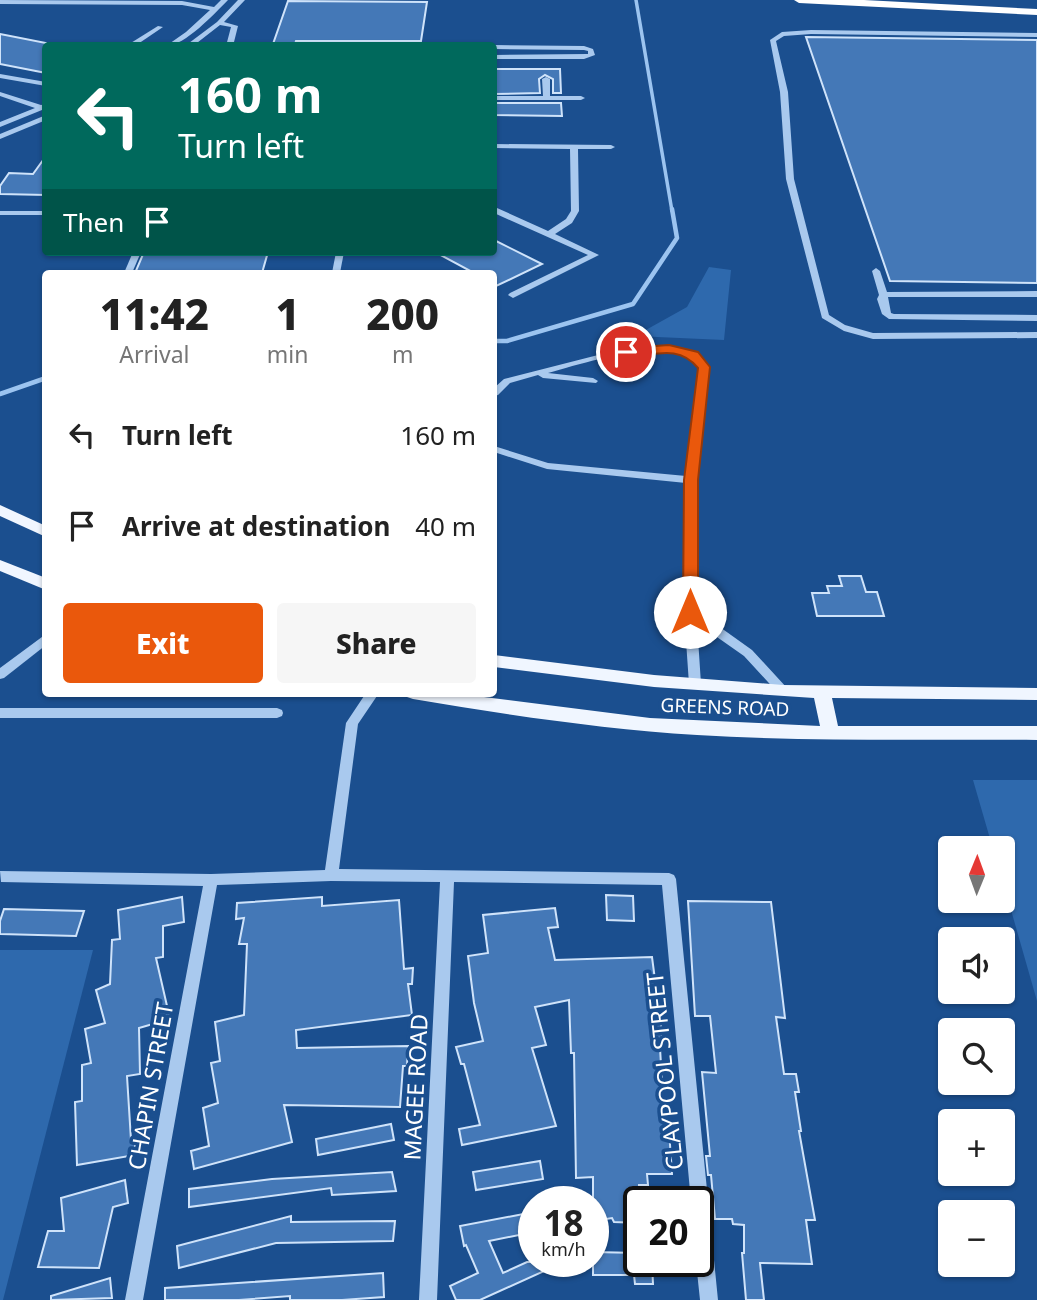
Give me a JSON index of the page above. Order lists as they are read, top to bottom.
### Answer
{
  "streets": {
    "main road": ["GREENS ROAD"],
    "street": ["CLAYPOOL STREET", "CHAPIN STREET", "MAGEE ROAD"]
  },
  "crossings": [
    ["CLAYPOOL STREET", "MAGEE ROAD"]
  ],
  "north": "top",
  "page": {
    "turn": ["160 m", "Turn left"],
    "then": "Then",
    "eta": [
      "11:42",
      "Arrival",
      "1",
      "min",
      "200",
      "m"
    ],
    "list": [
      {
        "name": "Turn left",
        "value": "160 m"
      },
      {
        "name": "Arrive at destination",
        "value": "40 m"
      }
    ],
    "buttons": ["Exit", "Share"],
    "map_buttons": ["+", "−"],
    "speed": "18 km/h",
    "limit": "20"
  }
}
